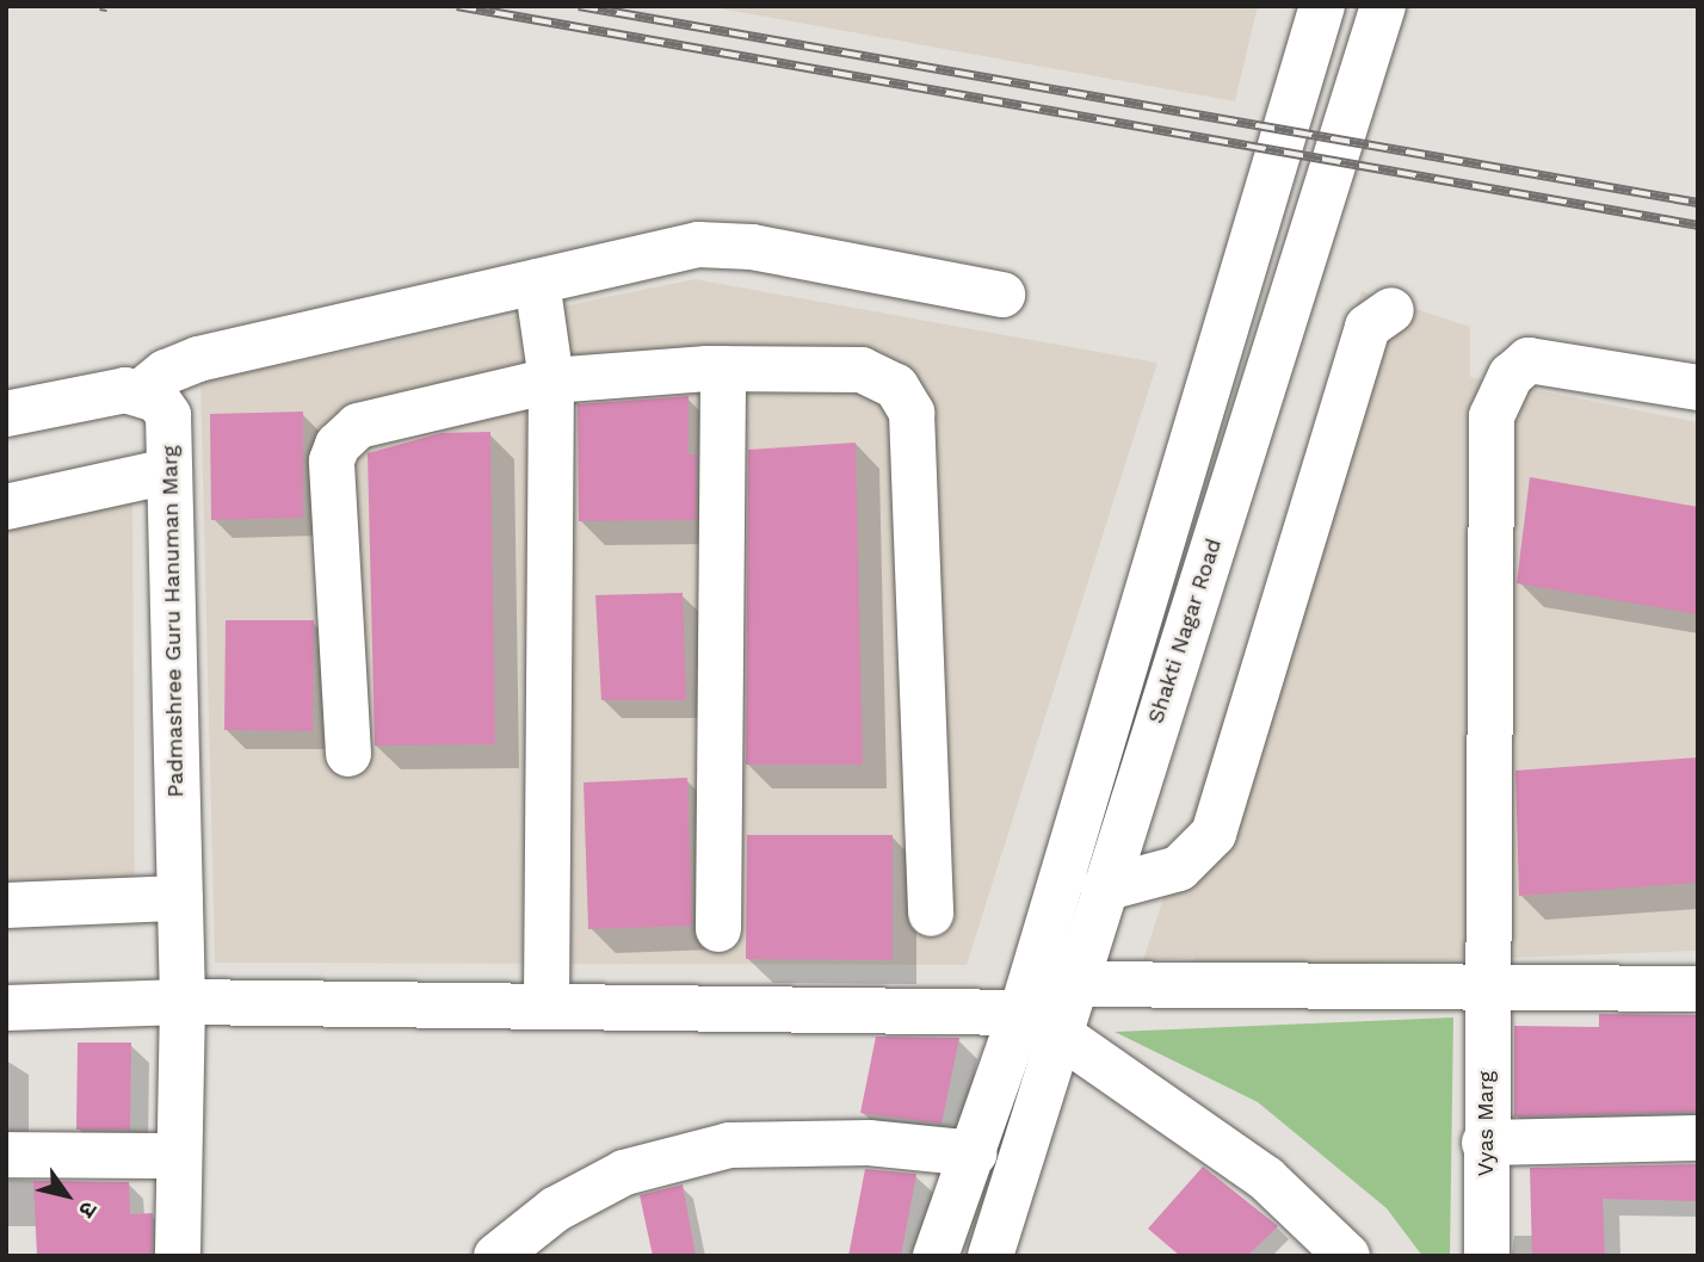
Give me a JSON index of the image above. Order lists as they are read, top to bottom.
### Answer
{
  "streets": {
    "street": ["Padmashree Guru Hanuman Marg", "Shakti Nagar Road", "Vyas Marg"]
  },
  "north": "bottom right"
}
